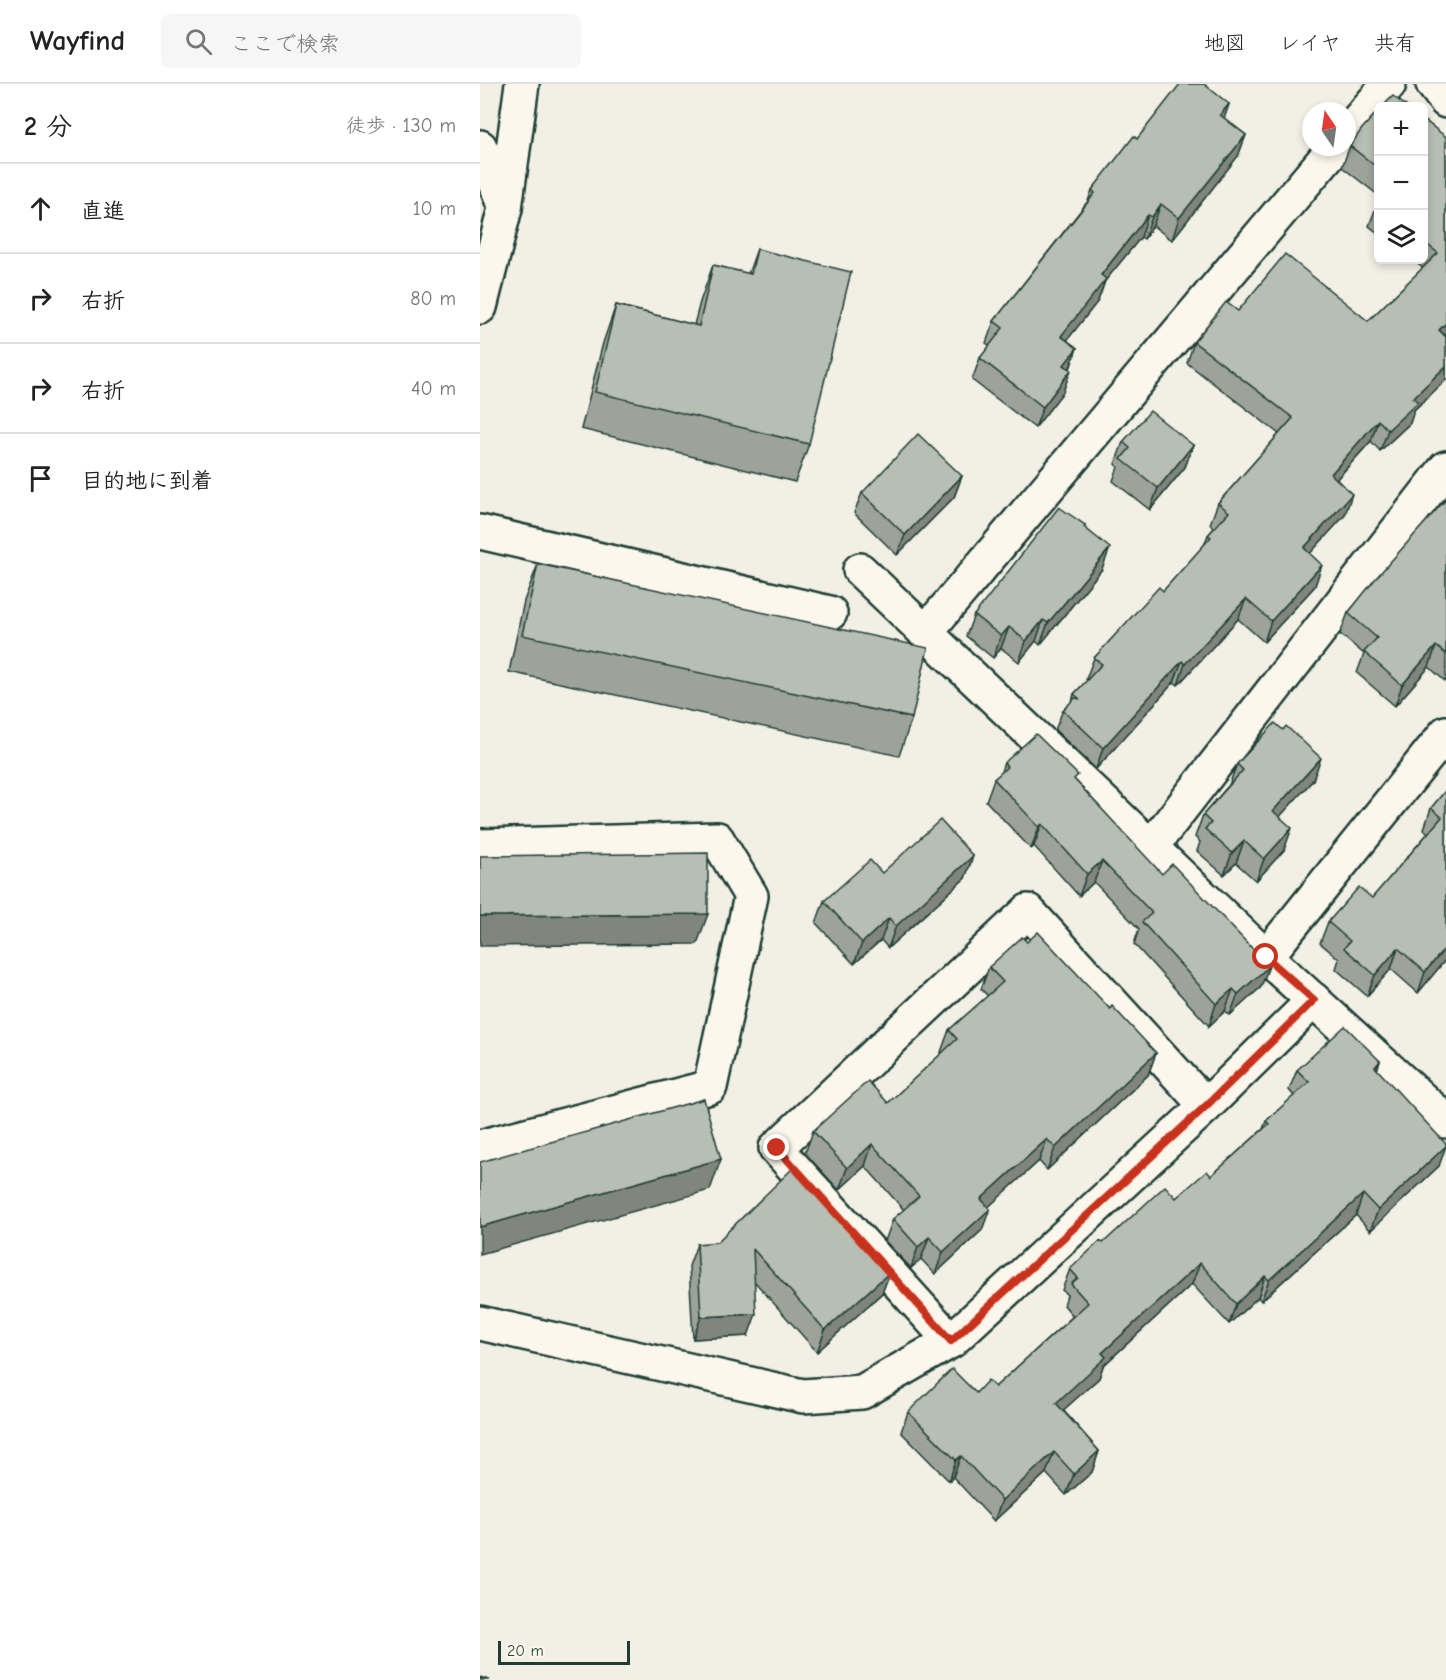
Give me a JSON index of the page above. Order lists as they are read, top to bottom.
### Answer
{
  "scale_bar": "20 m",
  "north": "top",
  "page": {
    "header": "Wayfind",
    "search": "ここで検索",
    "nav": ["地図", "レイヤ", "共有"],
    "heading": ["2 分", "徒歩 · 130 m"],
    "map_buttons": ["+", "−"],
    "list": [
      ["直進", "10 m"],
      ["右折", "80 m"],
      ["右折", "40 m"],
      "目的地に到着"
    ],
    "scale": "20 m"
  }
}
